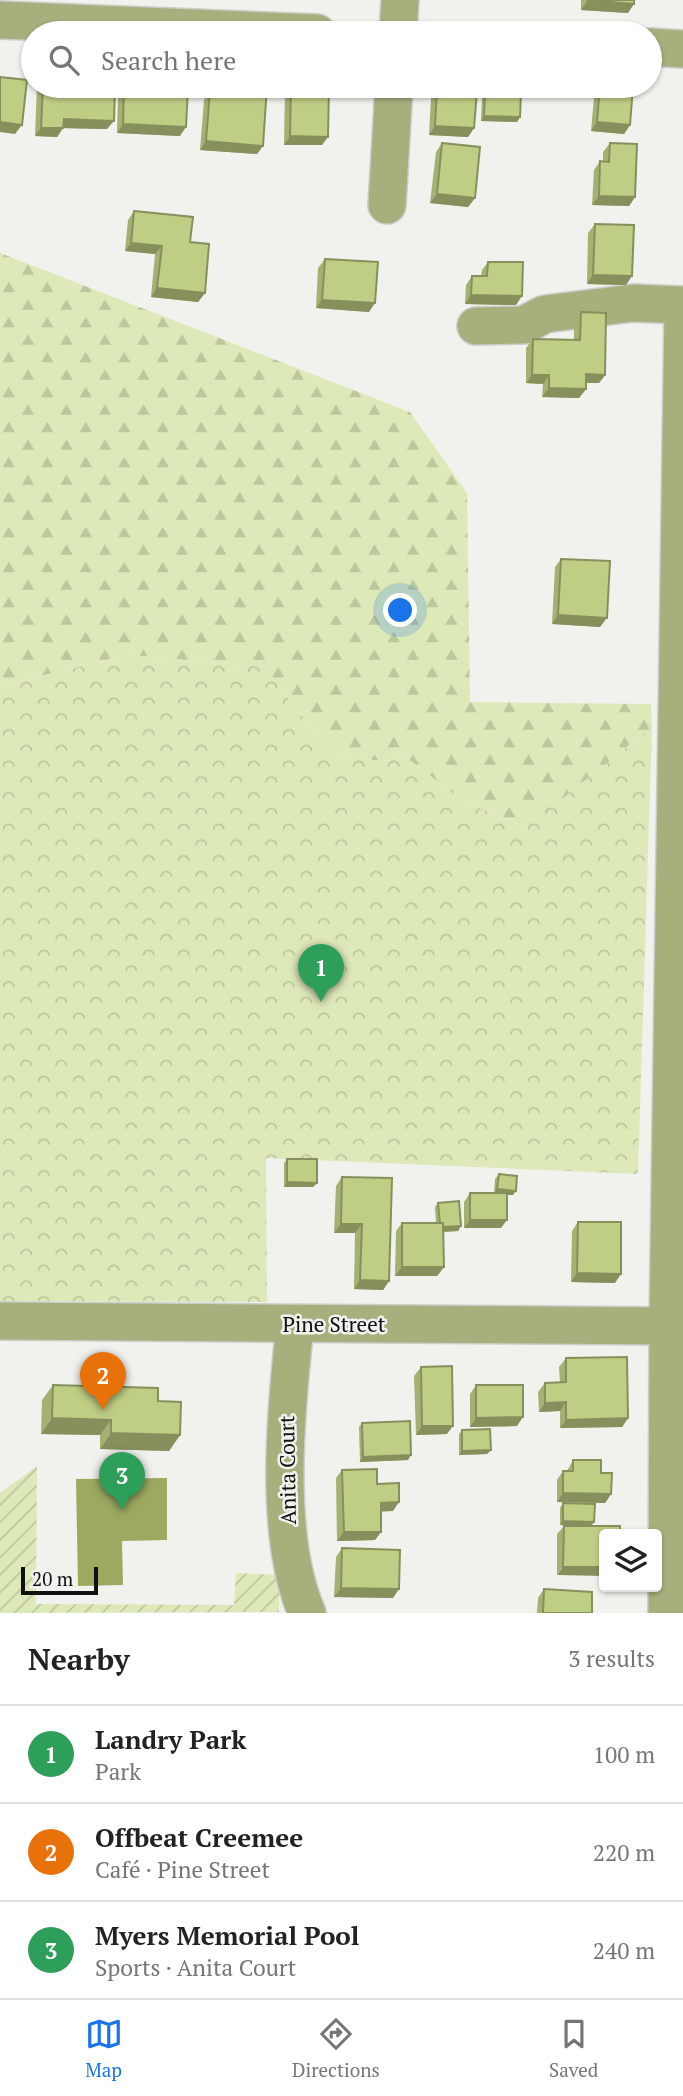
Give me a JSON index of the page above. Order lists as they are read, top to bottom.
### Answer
{
  "streets": {
    "street": ["Pine Street", "Anita Court"]
  },
  "crossings": [
    ["Pine Street", "Anita Court"]
  ],
  "scale_bar": "20 m",
  "page": {
    "search": "Search here",
    "pins": ["1", "2", "3"],
    "scale": "20 m",
    "heading": ["Nearby", "3 results"],
    "list": [
      {
        "mark": "1",
        "name": "Landry Park",
        "note": "Park",
        "value": "100 m"
      },
      {
        "mark": "2",
        "name": "Offbeat Creemee",
        "note": "Café · Pine Street",
        "value": "220 m"
      },
      {
        "mark": "3",
        "name": "Myers Memorial Pool",
        "note": "Sports · Anita Court",
        "value": "240 m"
      }
    ],
    "nav": ["Map", "Directions", "Saved"]
  }
}
